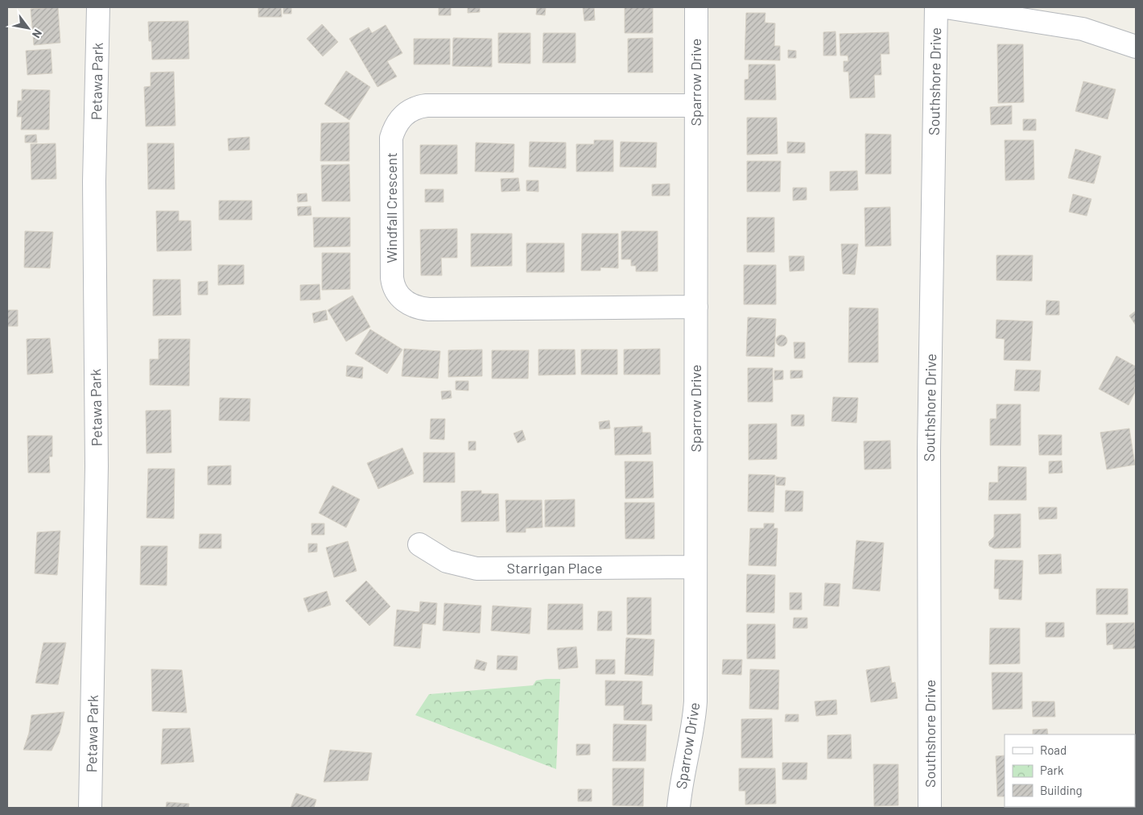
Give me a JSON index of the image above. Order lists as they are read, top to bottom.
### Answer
{
  "streets": {
    "street": [
      "Petawa Park",
      "Southshore Drive",
      "Sparrow Drive",
      "Windfall Crescent",
      "Starrigan Place"
    ]
  },
  "crossings": [
    ["Sparrow Drive", "Windfall Crescent"],
    ["Sparrow Drive", "Starrigan Place"]
  ],
  "legend": ["Road", "Park", "Building"],
  "north": "bottom right"
}
